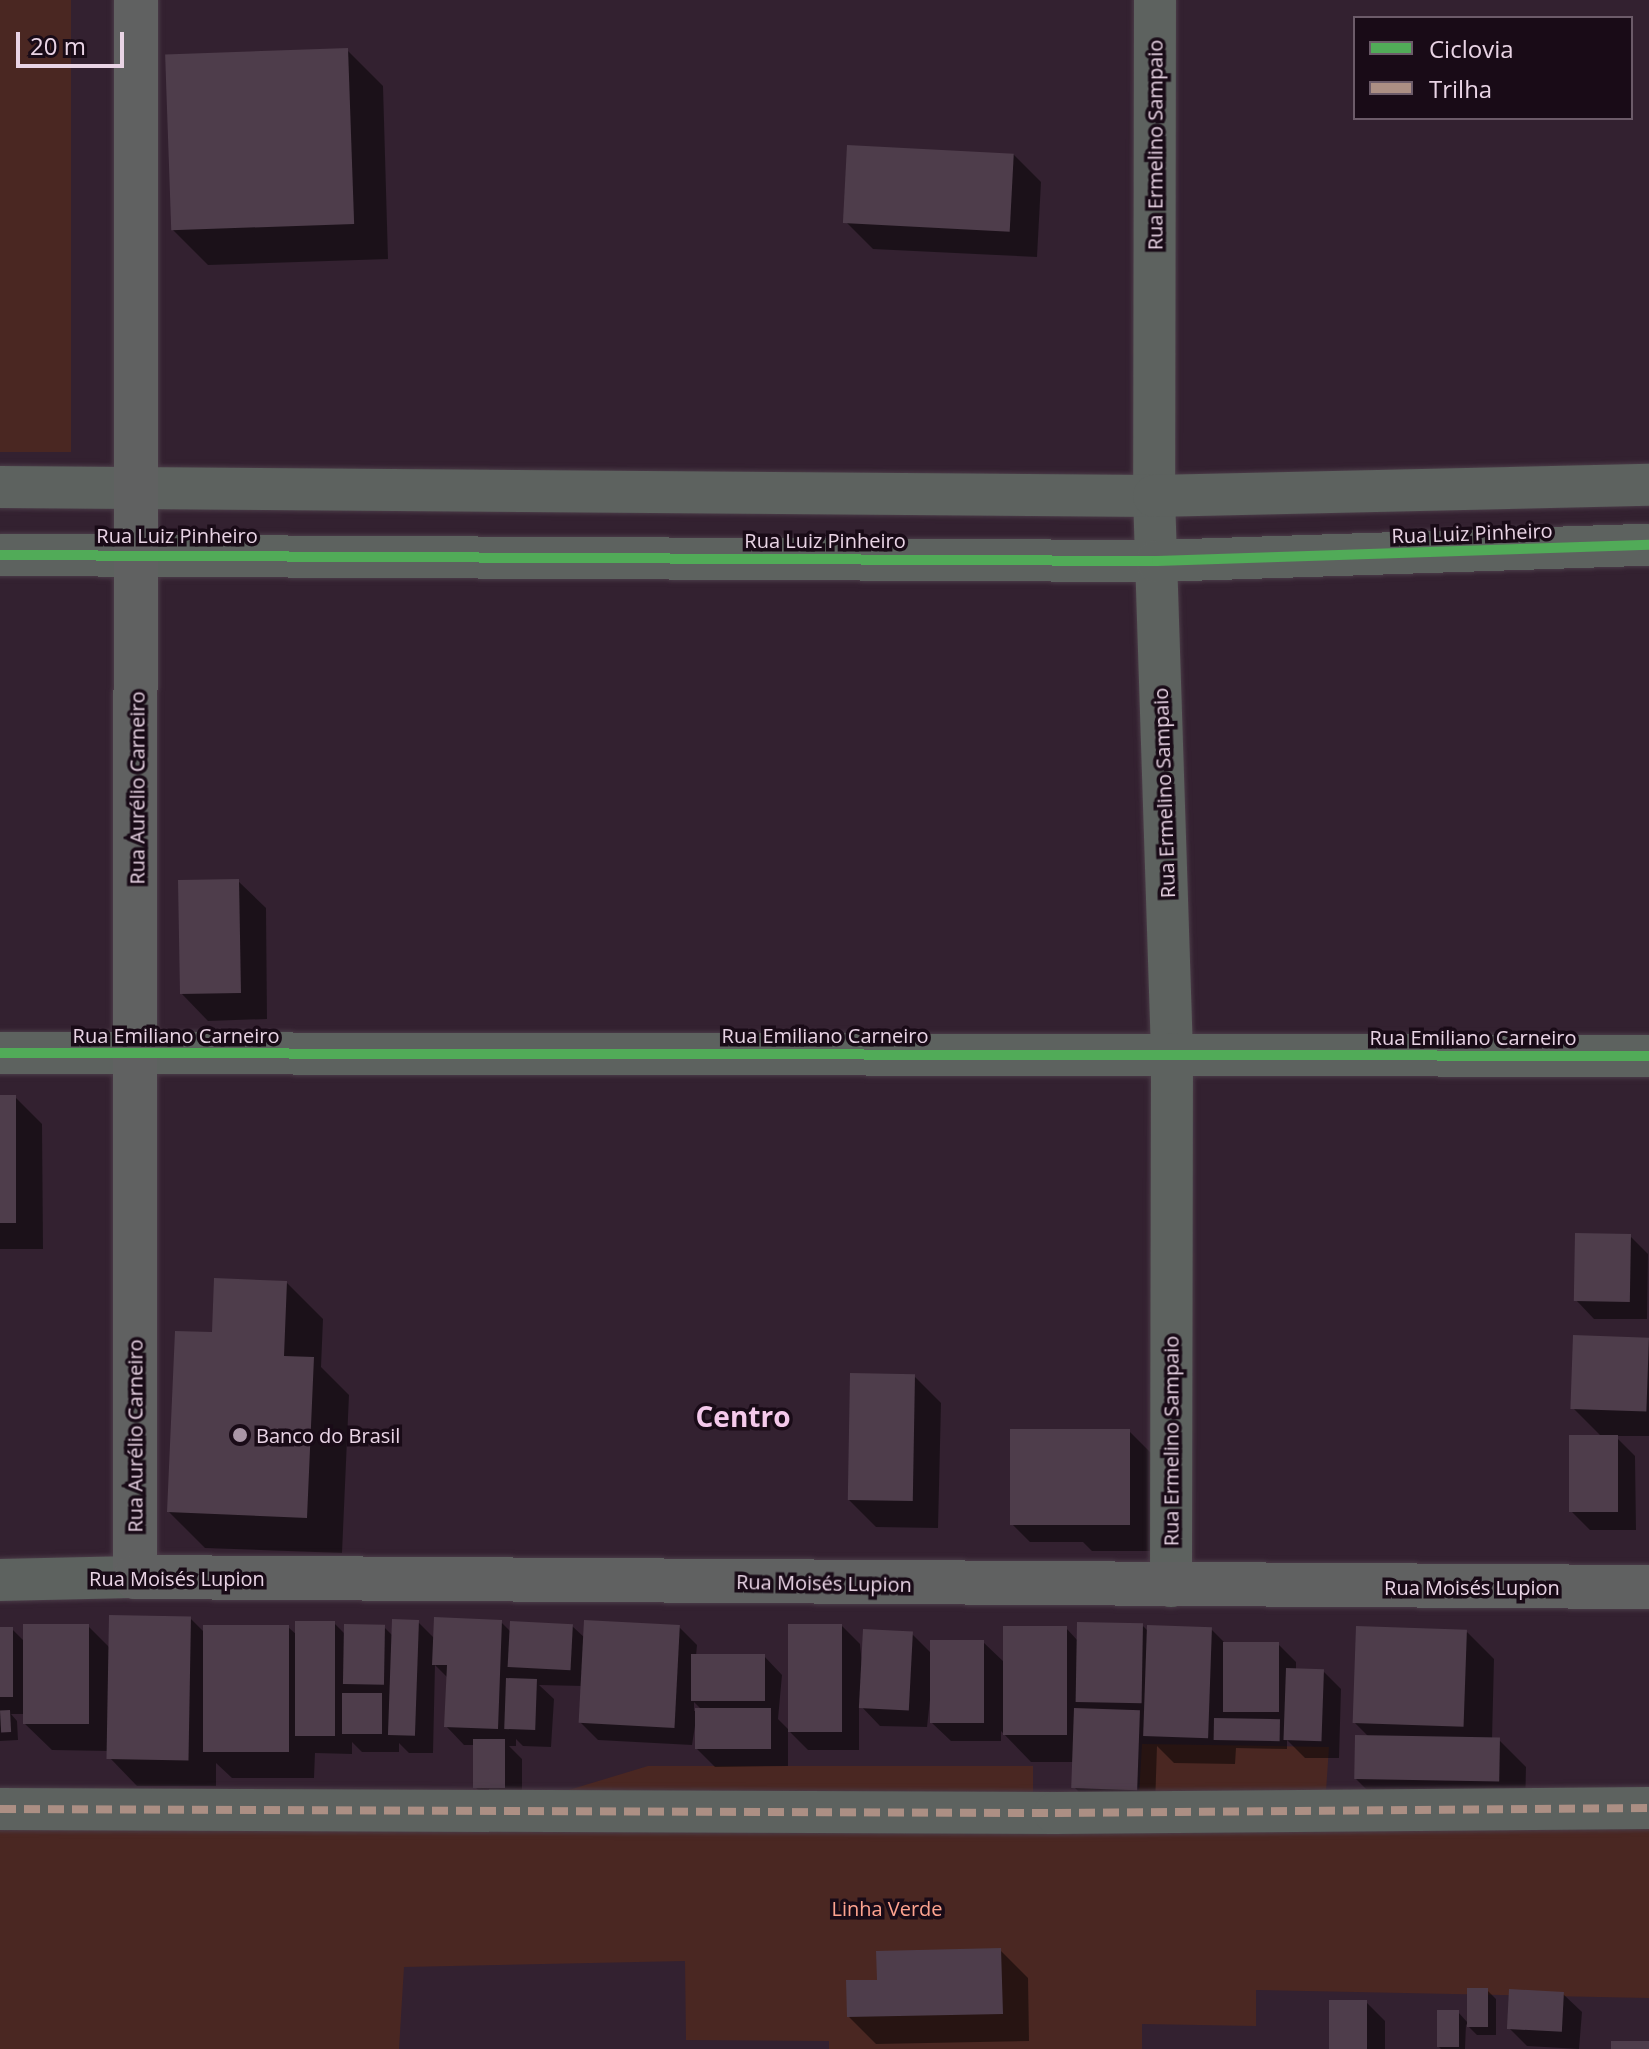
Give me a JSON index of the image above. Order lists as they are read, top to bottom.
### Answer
{
  "streets": {
    "main road": ["Rua Aurélio Carneiro", "Rua Moisés Lupion"],
    "street": ["Rua Ermelino Sampaio", "Rua Luiz Pinheiro", "Rua Emiliano Carneiro"]
  },
  "crossings": [
    ["Rua Ermelino Sampaio", "Rua Luiz Pinheiro"],
    ["Rua Ermelino Sampaio", "Rua Emiliano Carneiro"],
    ["Rua Ermelino Sampaio", "Rua Moisés Lupion"],
    ["Rua Luiz Pinheiro", "Rua Aurélio Carneiro"],
    ["Rua Aurélio Carneiro", "Rua Emiliano Carneiro"],
    ["Rua Aurélio Carneiro", "Rua Moisés Lupion"]
  ],
  "districts": ["Centro"],
  "parks": ["Linha Verde"],
  "places": ["Banco do Brasil"],
  "legend": ["Ciclovia", "Trilha"],
  "scale_bar": "20 m"
}
